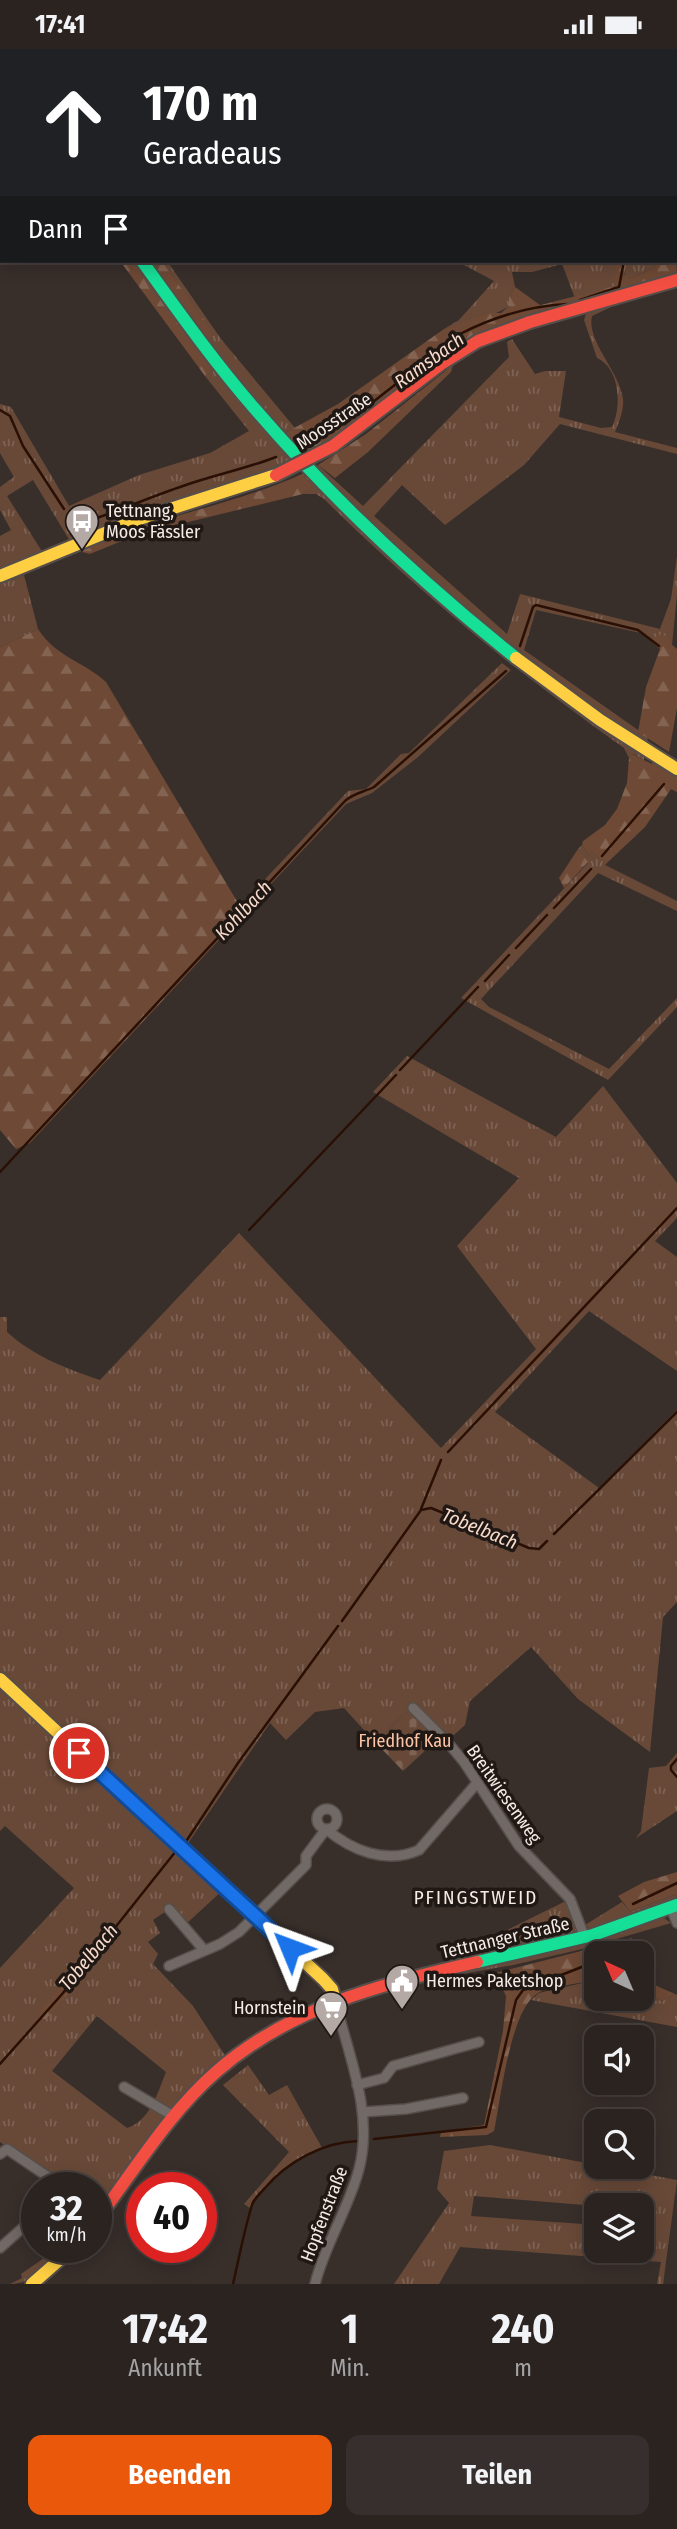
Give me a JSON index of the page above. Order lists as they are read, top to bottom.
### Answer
{
  "streets": {
    "main road": ["Moosstraße", "Tettnanger Straße"],
    "street": ["Breitwiesenweg", "Hopfenstraße"]
  },
  "crossings": [
    ["Breitwiesenweg", "Tettnanger Straße"],
    ["Tettnanger Straße", "Hopfenstraße"]
  ],
  "districts": ["PFINGSTWEID"],
  "water": ["Ramsbach", "Kohlbach", "Tobelbach"],
  "parks": ["Friedhof Kau"],
  "places": {
    "bus stop": ["Tettnang, Moos Fässler"],
    "public building": ["Hermes Paketshop"],
    "supermarket": ["Hornstein"]
  },
  "north": "top left",
  "page": {
    "status": "17:41",
    "turn": ["170 m", "Geradeaus"],
    "then": "Dann",
    "speed": "32 km/h",
    "limit": "40",
    "eta": [
      "17:42",
      "Ankunft",
      "1",
      "Min.",
      "240",
      "m"
    ],
    "buttons": ["Beenden", "Teilen"]
  }
}
